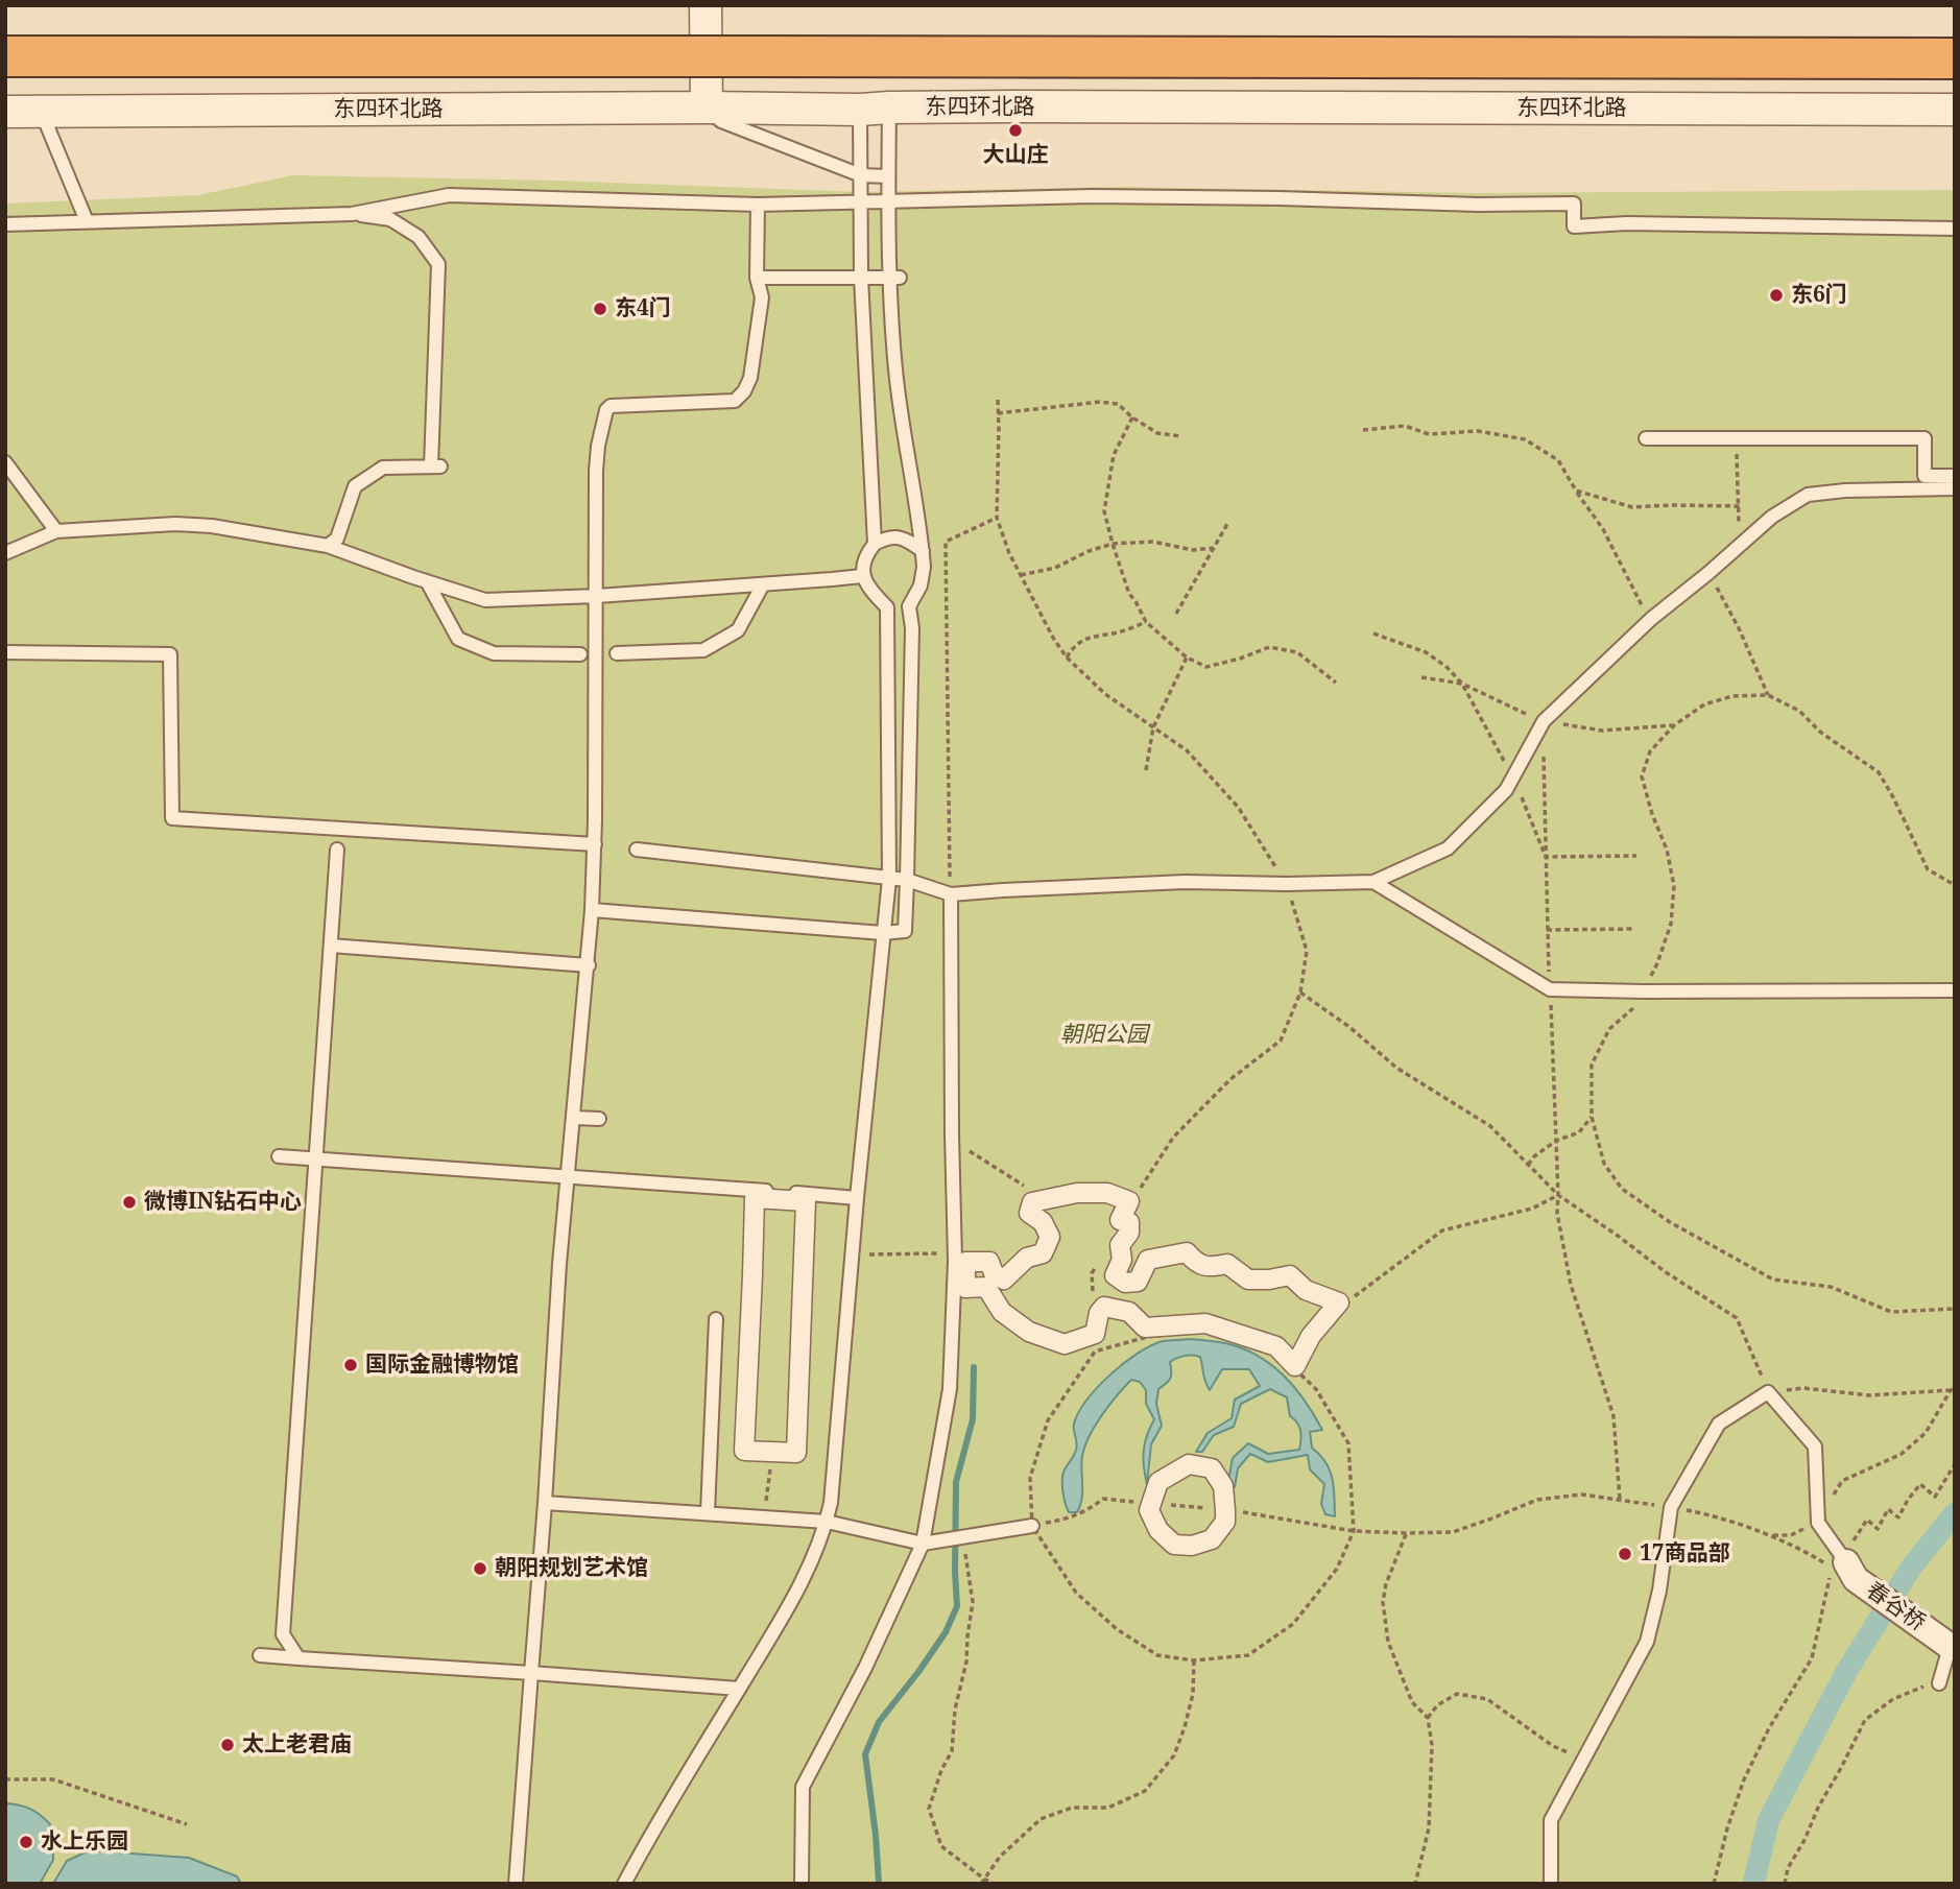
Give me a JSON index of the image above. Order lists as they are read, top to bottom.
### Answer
{
  "streets": {
    "street": ["东四环北路", "春谷桥"]
  },
  "parks": ["朝阳公园"],
  "places": [
    "大山庄",
    "东6门",
    "东4门",
    "微博IN钻石中心",
    "国际金融博物馆",
    "17商品部",
    "朝阳规划艺术馆",
    "太上老君庙",
    "水上乐园"
  ]
}
